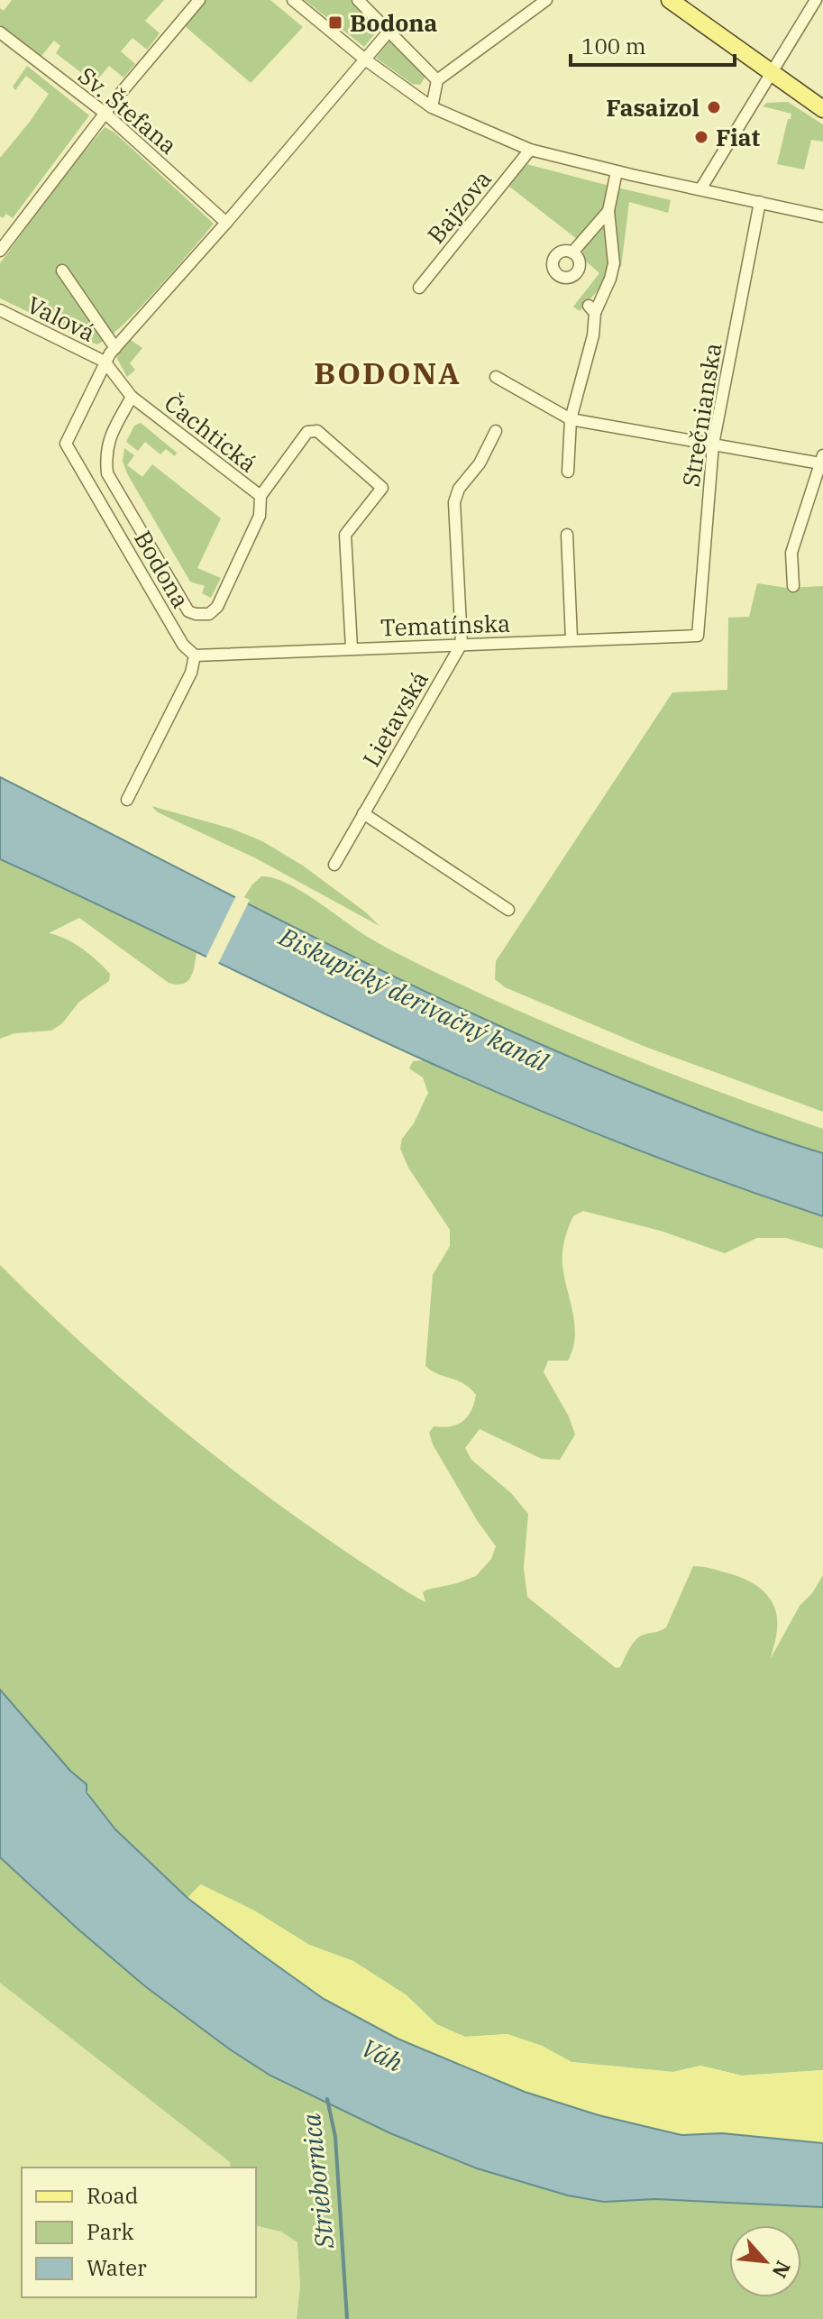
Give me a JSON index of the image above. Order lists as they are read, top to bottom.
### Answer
{
  "streets": {
    "street": [
      "Sv. Štefana",
      "Bajzova",
      "Valová",
      "Strečnianska",
      "Čachtická",
      "Bodona",
      "Tematínska",
      "Lietavská"
    ]
  },
  "crossings": [
    ["Sv. Štefana", "Bodona"],
    ["Valová", "Čachtická"],
    ["Valová", "Bodona"],
    ["Strečnianska", "Tematínska"],
    ["Čachtická", "Bodona"],
    ["Bodona", "Tematínska"],
    ["Tematínska", "Lietavská"]
  ],
  "districts": ["BODONA"],
  "water": ["Biskupický derivačný kanál", "Váh", "Striebornica"],
  "places": {
    "transit": ["Bodona"],
    "other": ["Fasaizol", "Fiat"]
  },
  "legend": ["Road", "Park", "Water"],
  "scale_bar": "100 m",
  "north": "bottom right"
}
